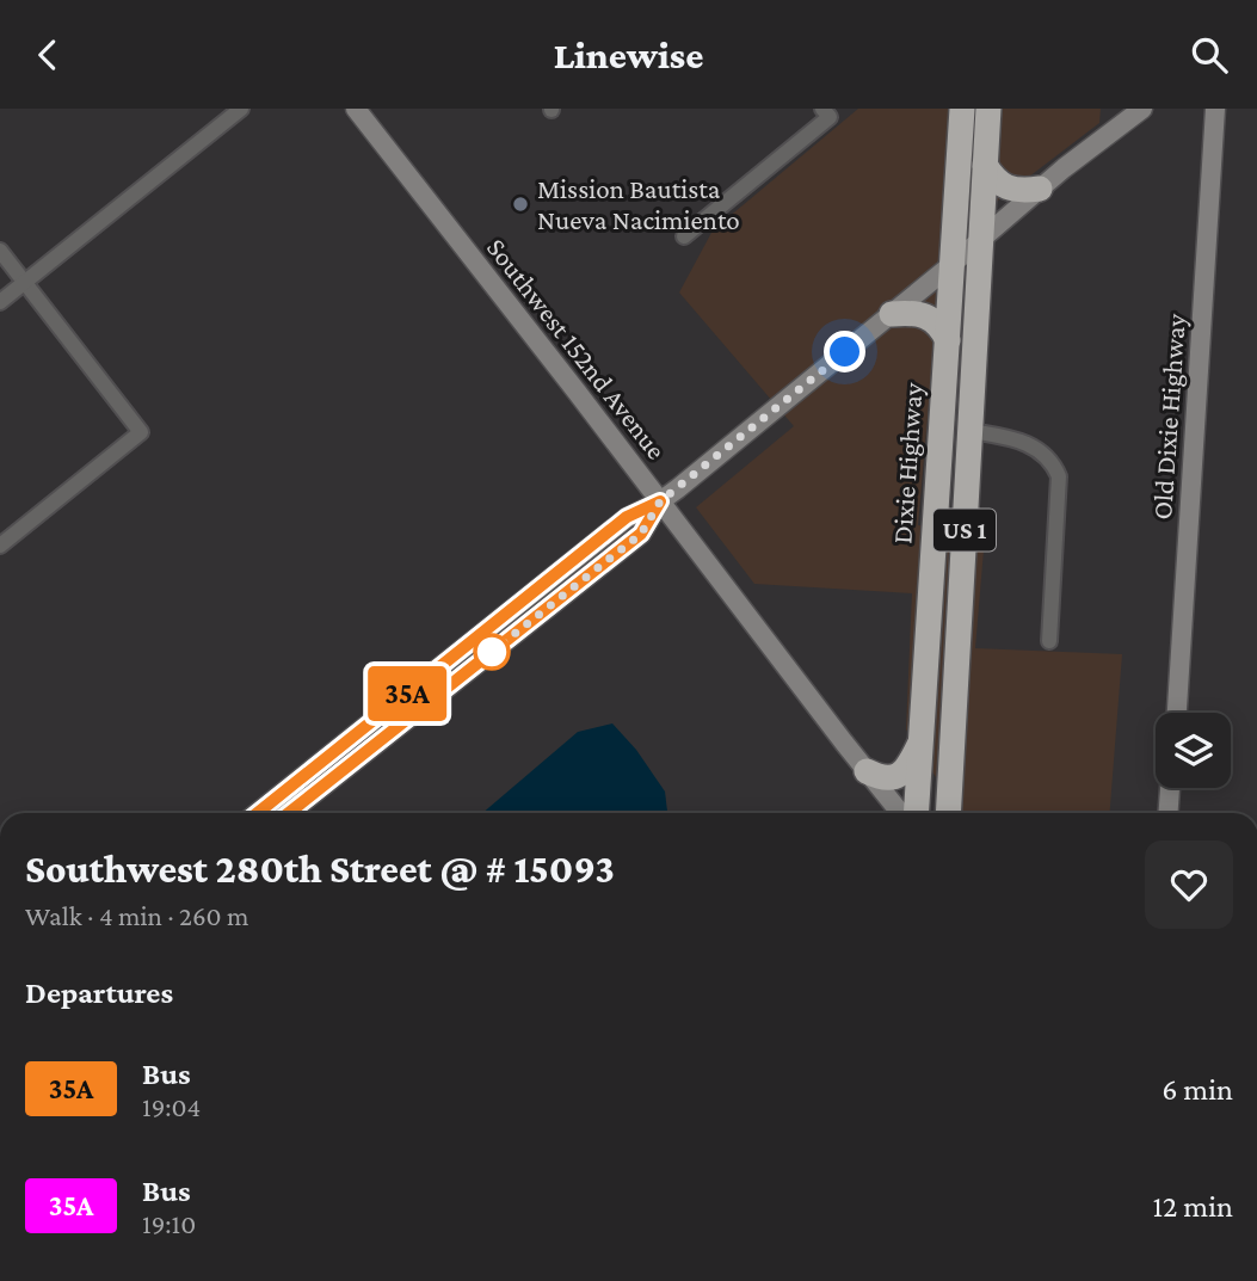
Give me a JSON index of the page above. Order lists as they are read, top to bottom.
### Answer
{
  "streets": {
    "highway": ["Dixie Highway", "US 1"],
    "street": ["Southwest 152nd Avenue", "Old Dixie Highway"]
  },
  "places": ["Mission Bautista Nueva Nacimiento"],
  "lines": ["bus line 35A"],
  "page": {
    "header": "Linewise",
    "on_map": "35A",
    "heading": [
      ["Southwest 280th Street @ # 15093", "Walk · 4 min · 260 m"],
      "Departures"
    ],
    "list": [
      {
        "mark": "35A",
        "name": "Bus",
        "note": "19:04",
        "value": "6 min"
      },
      {
        "mark": "35A",
        "name": "Bus",
        "note": "19:10",
        "value": "12 min"
      }
    ]
  }
}
